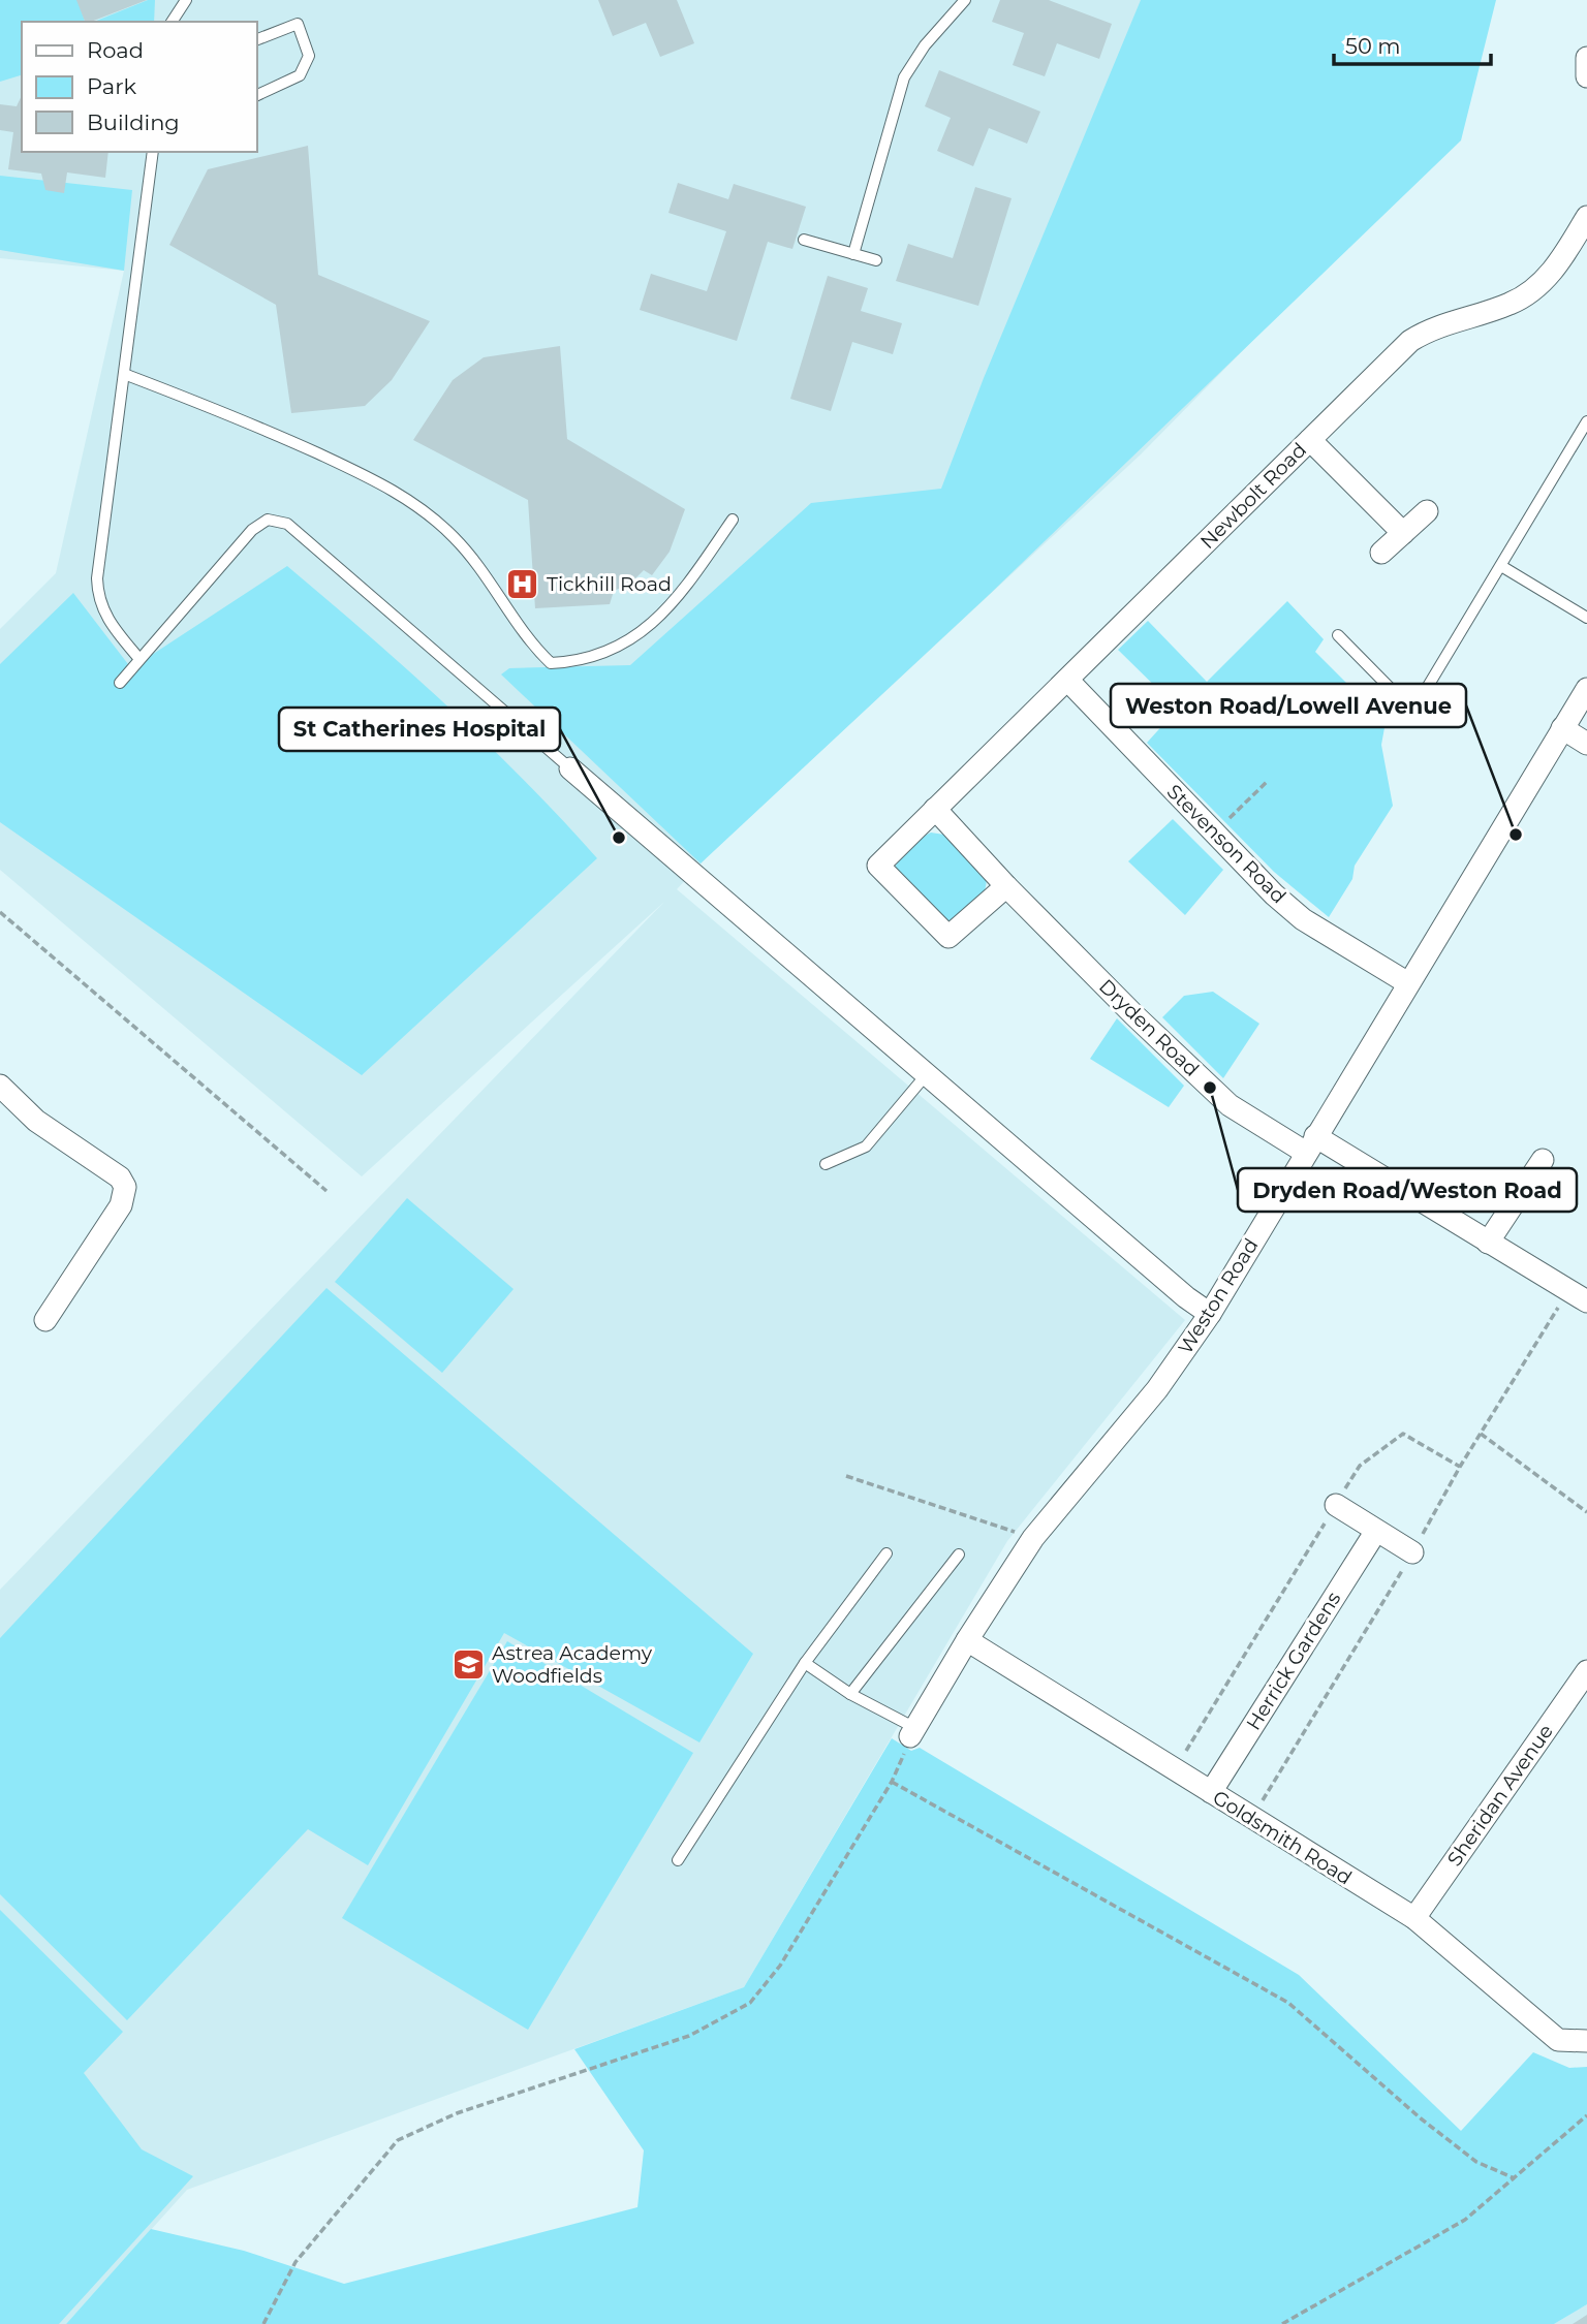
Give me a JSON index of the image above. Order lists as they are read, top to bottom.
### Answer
{
  "streets": {
    "street": [
      "Newbolt Road",
      "Stevenson Road",
      "Dryden Road",
      "Weston Road",
      "Herrick Gardens",
      "Sheridan Avenue",
      "Goldsmith Road"
    ]
  },
  "crossings": [
    ["Newbolt Road", "Stevenson Road"],
    ["Newbolt Road", "Dryden Road"],
    ["Stevenson Road", "Weston Road"],
    ["Dryden Road", "Weston Road"],
    ["Weston Road", "Goldsmith Road"],
    ["Herrick Gardens", "Goldsmith Road"],
    ["Sheridan Avenue", "Goldsmith Road"]
  ],
  "places": {
    "hospital": ["Tickhill Road"],
    "other": ["Weston Road/Lowell Avenue", "St Catherines Hospital", "Dryden Road/Weston Road"],
    "school or university": ["Astrea Academy Woodfields"]
  },
  "legend": ["Road", "Park", "Building"],
  "scale_bar": "50 m"
}
